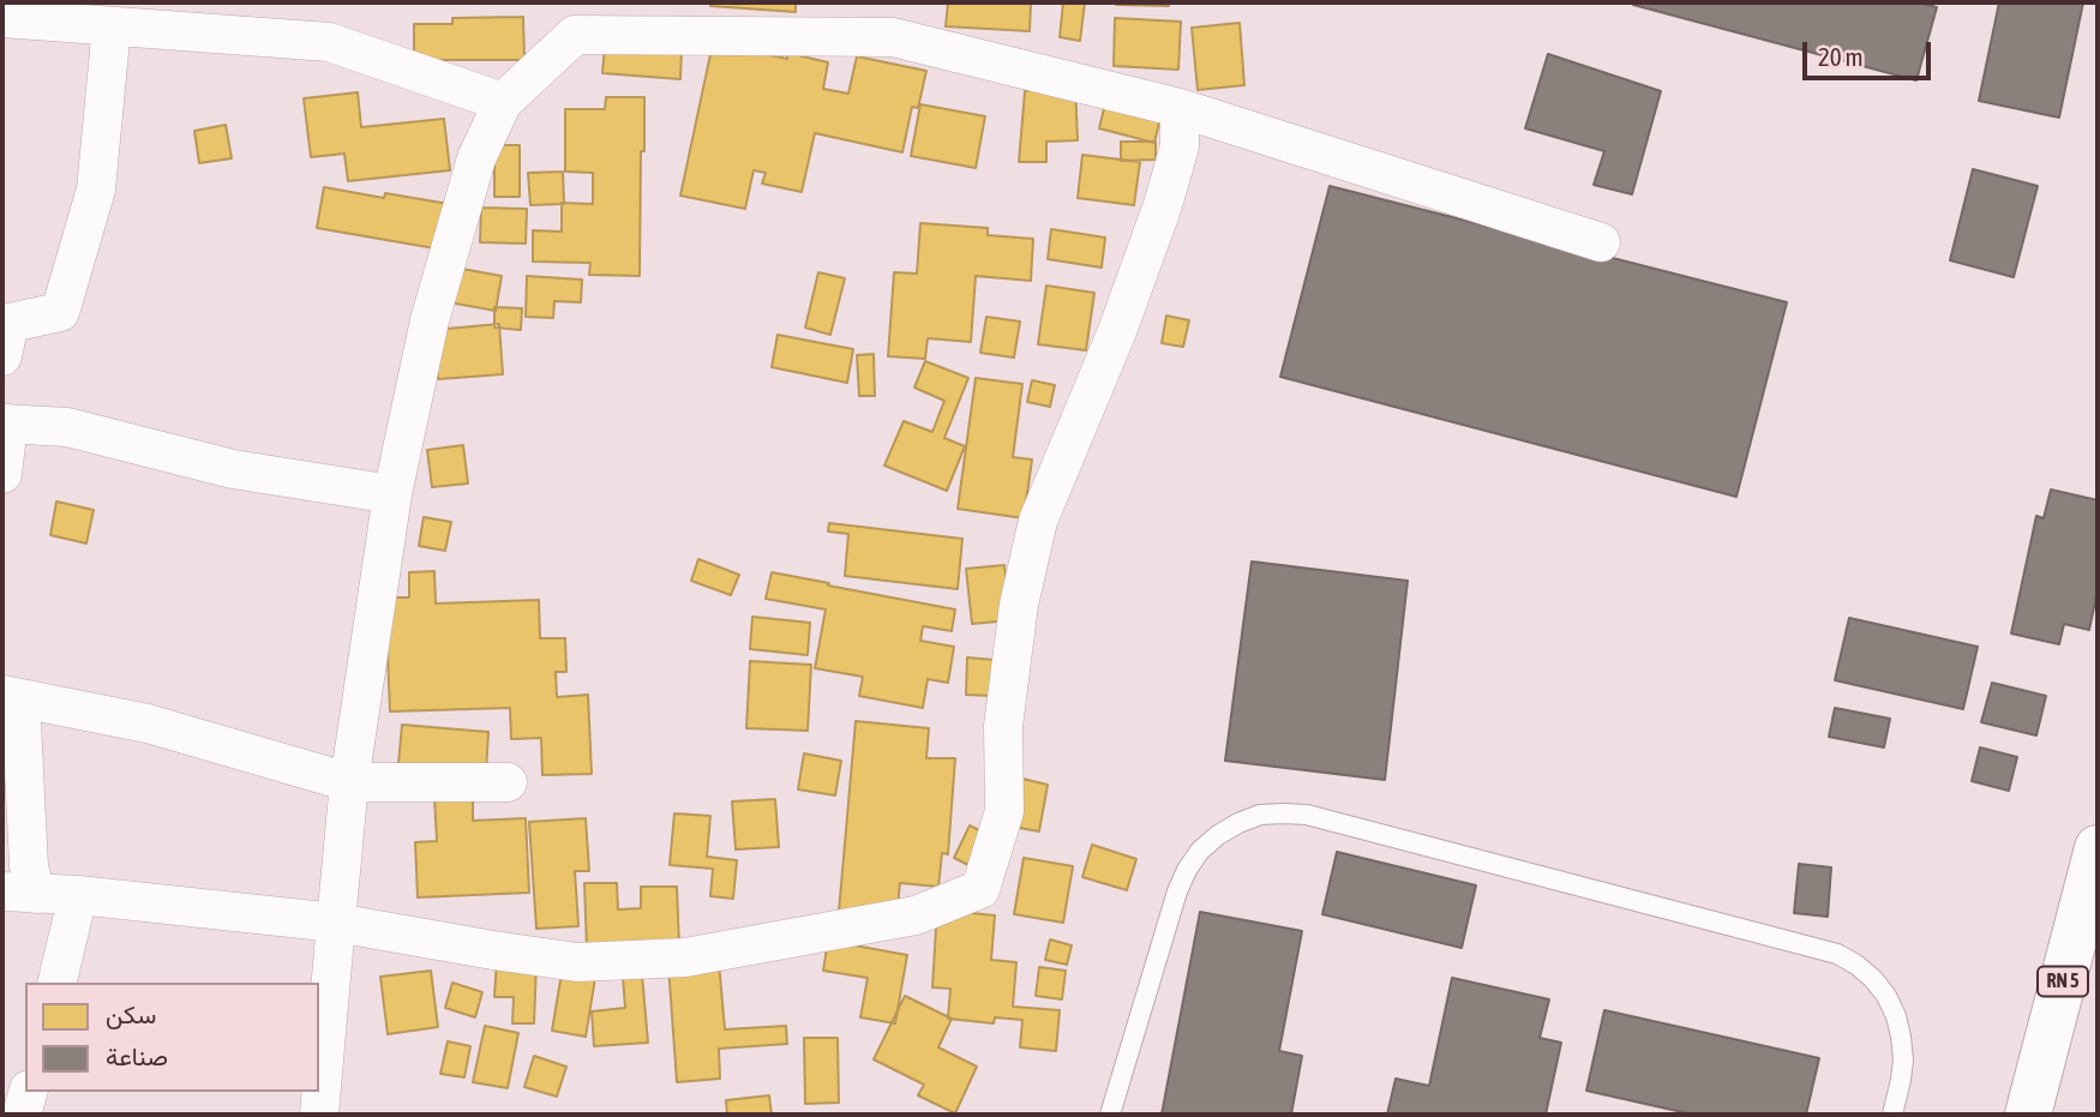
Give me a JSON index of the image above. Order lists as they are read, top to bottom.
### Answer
{
  "streets": {
    "main road": ["RN 5"]
  },
  "legend": ["سكن", "صناعة"],
  "scale_bar": "20 m"
}
